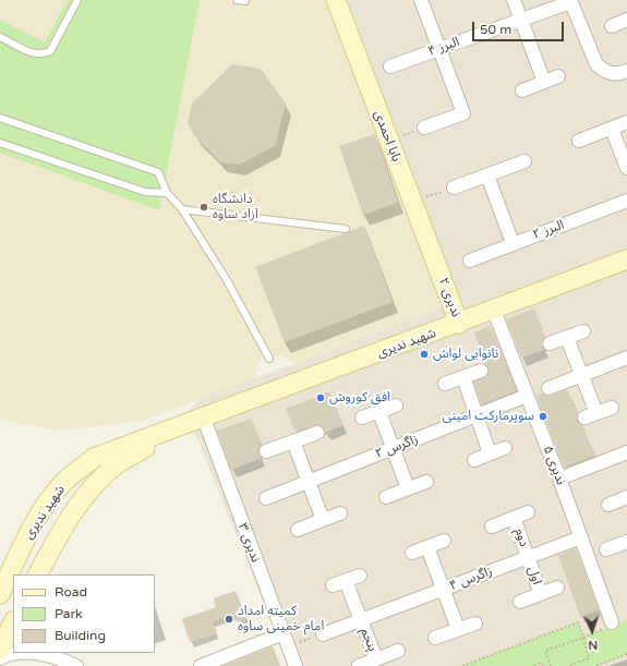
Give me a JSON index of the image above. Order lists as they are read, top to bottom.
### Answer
{
  "streets": {
    "street": [
      "البرز ۴",
      "بابا احمدی",
      "البرز ۲",
      "ندیری ۲",
      "شهید ندیری",
      "زاگرس ۲",
      "ندیری ۵",
      "دوم",
      "ندیری ۳",
      "اول",
      "زاگرس ۴",
      "پنجم"
    ]
  },
  "crossings": [
    ["بابا احمدی", "ندیری ۲"],
    ["ندیری ۲", "شهید ندیری"],
    ["شهید ندیری", "ندیری ۵"],
    ["شهید ندیری", "ندیری ۳"],
    ["زاگرس ۲", "ندیری ۵"],
    ["ندیری ۵", "زاگرس ۴"],
    ["دوم", "اول"],
    ["دوم", "زاگرس ۴"],
    ["اول", "زاگرس ۴"],
    ["زاگرس ۴", "پنجم"]
  ],
  "places": [
    "دانشگاه آزاد ساوه",
    "نانوایی لواش",
    "افق کوروش",
    "سوپرمارکت امینی",
    "کمیته امداد امام خمینی ساوه"
  ],
  "legend": ["Road", "Park", "Building"],
  "scale_bar": "50 m",
  "north": "bottom"
}
